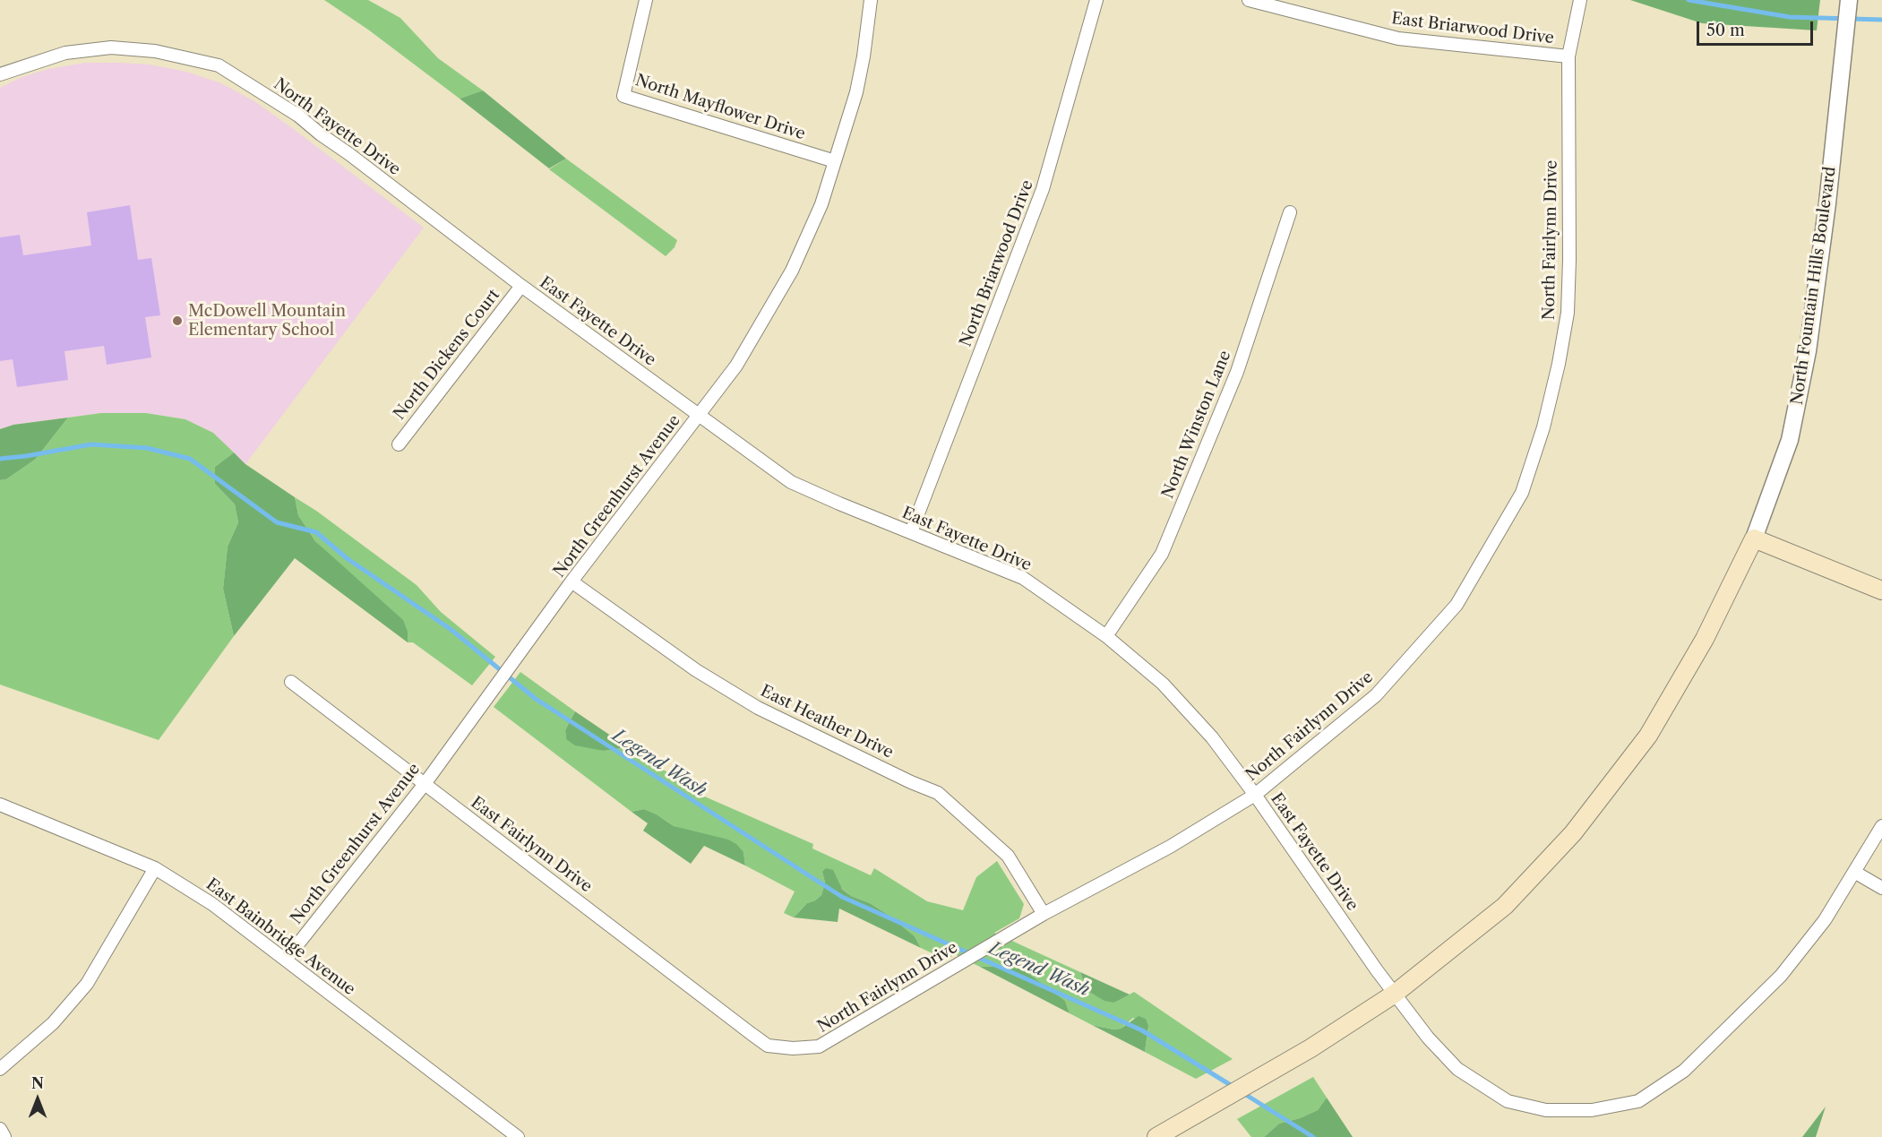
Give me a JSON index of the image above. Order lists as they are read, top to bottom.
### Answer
{
  "streets": {
    "main road": ["North Fountain Hills Boulevard"],
    "street": [
      "East Briarwood Drive",
      "North Mayflower Drive",
      "North Fayette Drive",
      "North Fairlynn Drive",
      "North Briarwood Drive",
      "East Fayette Drive",
      "North Dickens Court",
      "North Winston Lane",
      "North Greenhurst Avenue",
      "East Heather Drive",
      "East Fairlynn Drive",
      "East Bainbridge Avenue"
    ]
  },
  "crossings": [
    ["East Briarwood Drive", "North Fairlynn Drive"],
    ["North Mayflower Drive", "North Greenhurst Avenue"],
    ["North Fayette Drive", "East Fayette Drive"],
    ["North Fairlynn Drive", "East Fayette Drive"],
    ["North Fairlynn Drive", "East Heather Drive"],
    ["North Fairlynn Drive", "East Fairlynn Drive"],
    ["North Briarwood Drive", "East Fayette Drive"],
    ["North Fountain Hills Boulevard", "East Fayette Drive"],
    ["East Fayette Drive", "North Dickens Court"],
    ["East Fayette Drive", "North Winston Lane"],
    ["East Fayette Drive", "North Greenhurst Avenue"],
    ["North Greenhurst Avenue", "East Heather Drive"],
    ["North Greenhurst Avenue", "East Fairlynn Drive"],
    ["North Greenhurst Avenue", "East Bainbridge Avenue"]
  ],
  "water": ["Legend Wash"],
  "places": ["McDowell Mountain Elementary School"],
  "scale_bar": "50 m",
  "north": "top"
}
